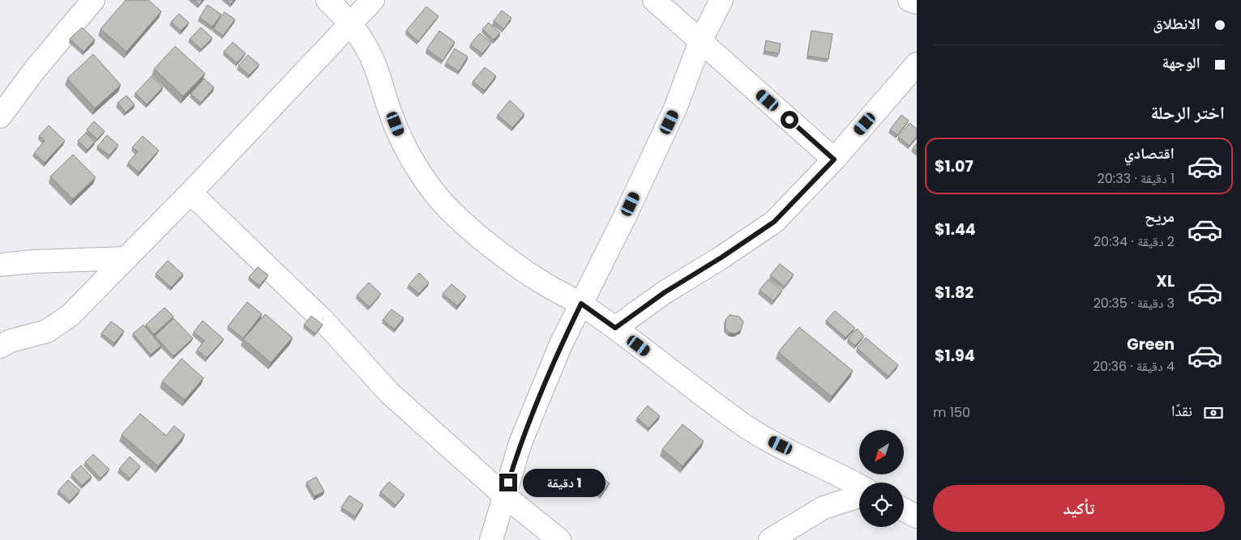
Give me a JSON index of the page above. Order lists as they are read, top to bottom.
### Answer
{
  "north": "bottom left",
  "page": {
    "banner": ["الانطلاق", "الوجهة"],
    "heading": "اختر الرحلة",
    "list": [
      {
        "name": "اقتصادي",
        "note": "1 دقيقة · 20:33",
        "value": "$1.07"
      },
      {
        "name": "مريح",
        "note": "2 دقيقة · 20:34",
        "value": "$1.44"
      },
      {
        "name": "XL",
        "note": "3 دقيقة · 20:35",
        "value": "$1.82"
      },
      {
        "name": "Green",
        "note": "4 دقيقة · 20:36",
        "value": "$1.94"
      }
    ],
    "pay": ["نقدًا", "150 m"],
    "bubble": "1 دقيقة",
    "buttons": "تأكيد"
  }
}
